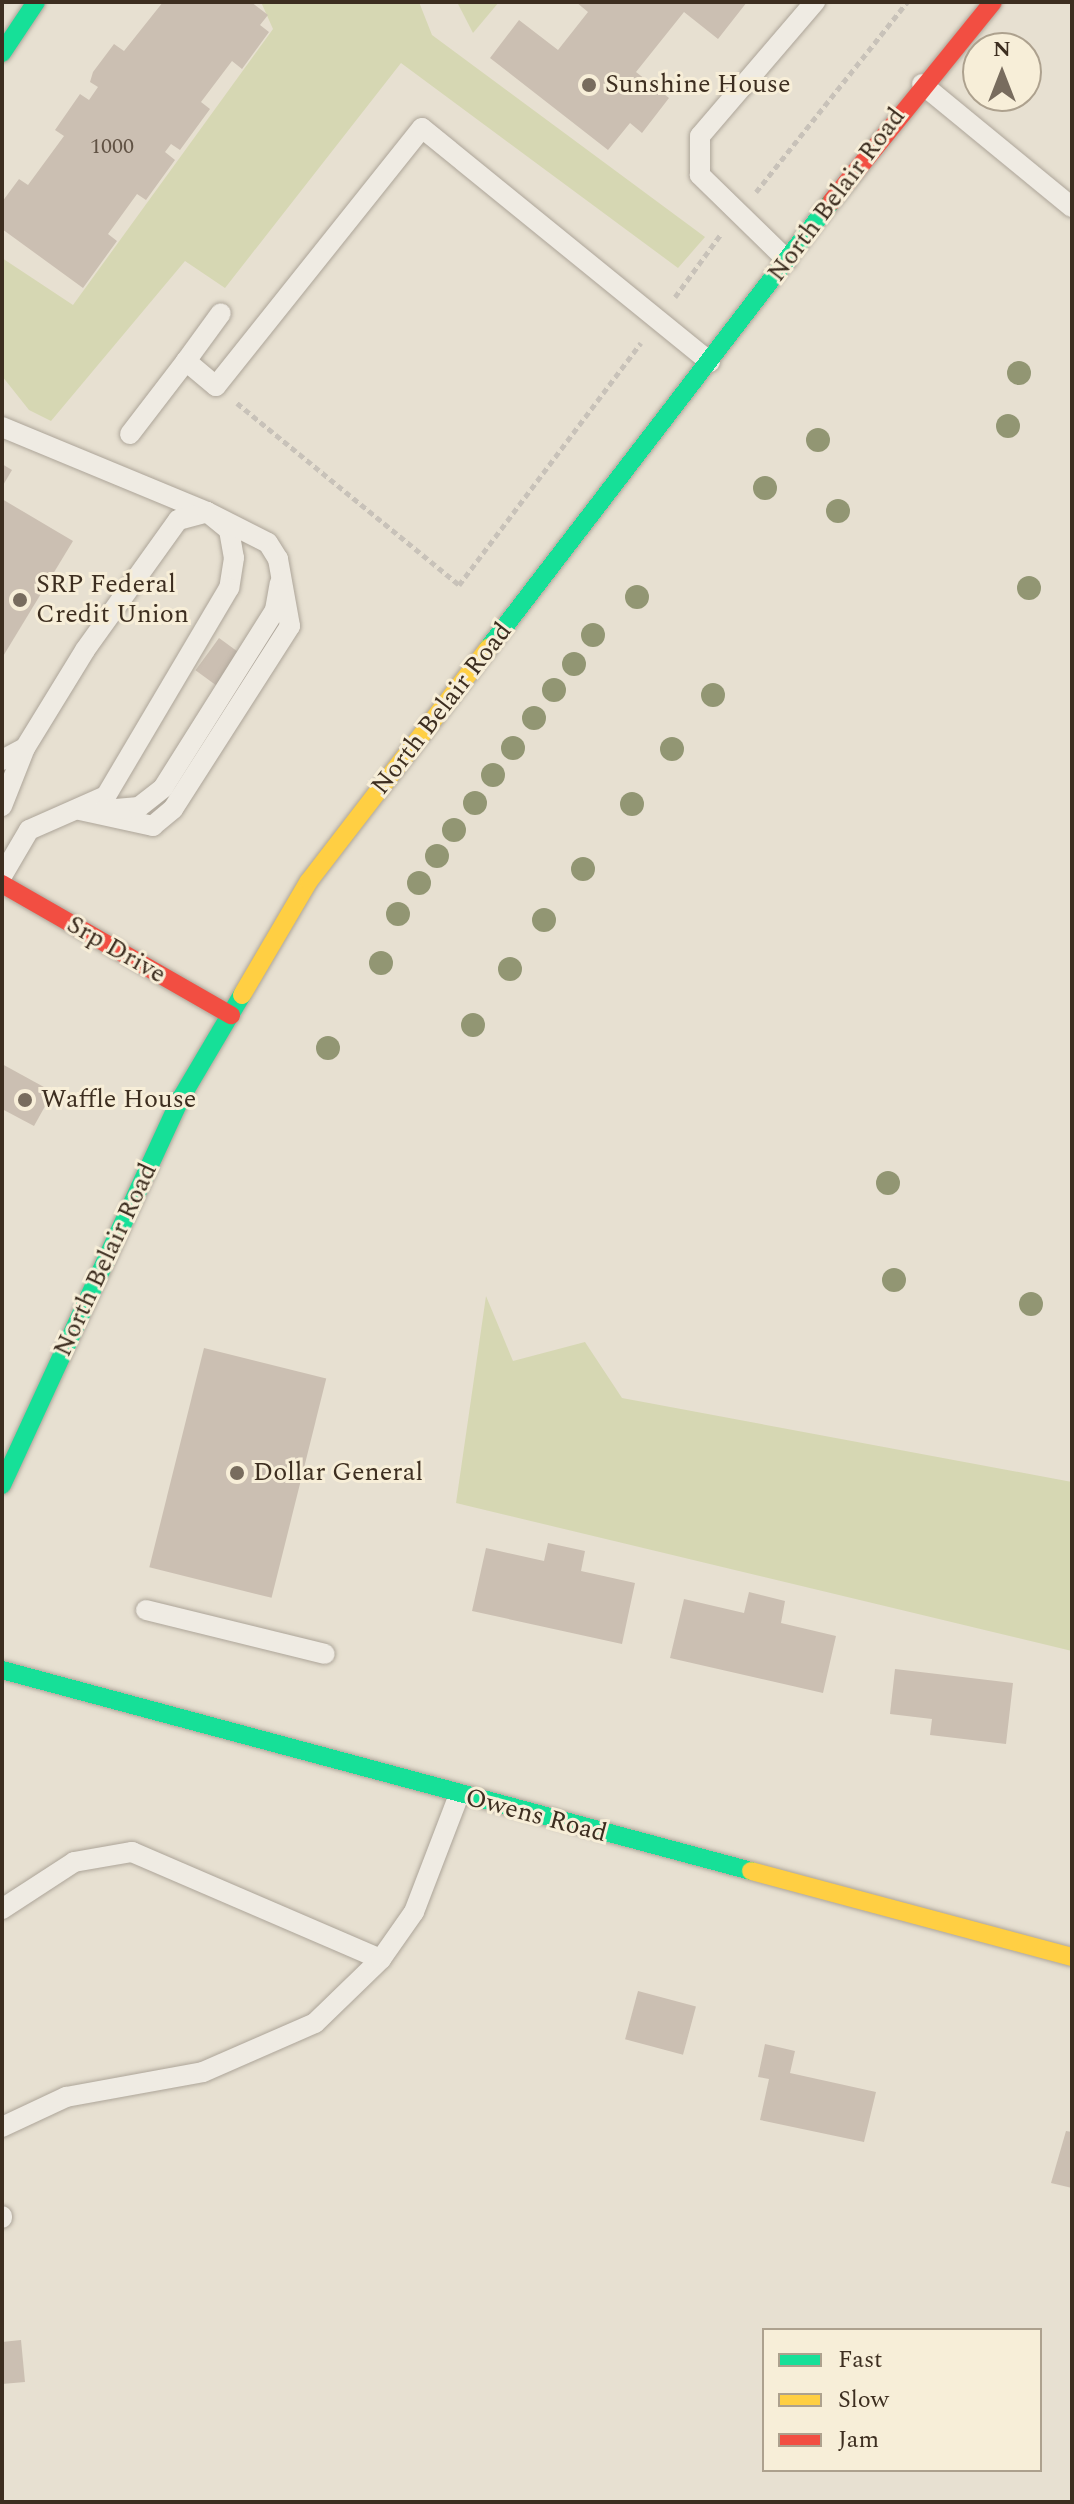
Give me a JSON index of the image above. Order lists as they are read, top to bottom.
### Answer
{
  "streets": {
    "main road": ["North Belair Road", "Srp Drive", "Owens Road"]
  },
  "crossings": [
    ["North Belair Road", "Srp Drive"]
  ],
  "places": [
    "Sunshine House",
    "SRP Federal Credit Union",
    "Waffle House",
    "Dollar General"
  ],
  "house_numbers": ["1000"],
  "legend": ["Fast", "Slow", "Jam"],
  "north": "top"
}
